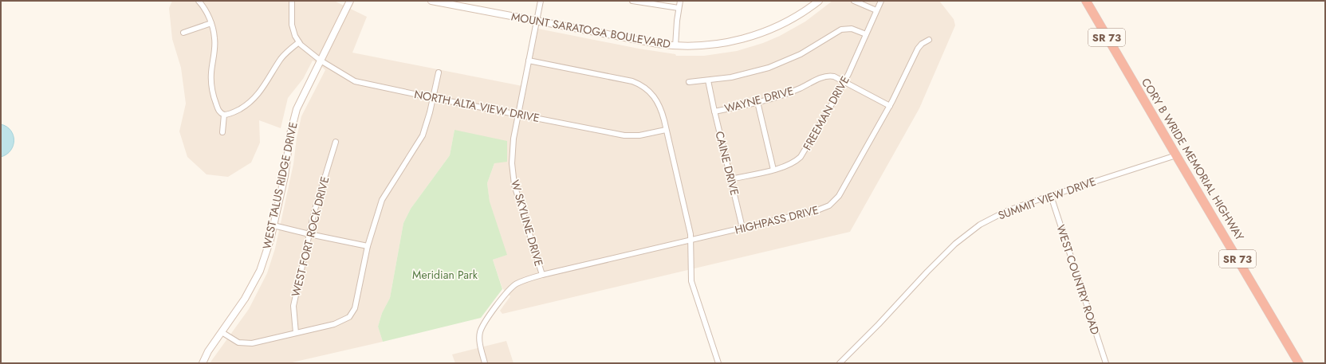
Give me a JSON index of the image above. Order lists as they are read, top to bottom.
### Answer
{
  "streets": {
    "highway": ["SR 73", "CORY B WRIDE MEMORIAL HIGHWAY"],
    "street": [
      "MOUNT SARATOGA BOULEVARD",
      "WAYNE DRIVE",
      "NORTH ALTA VIEW DRIVE",
      "FREEMAN DRIVE",
      "CAINE DRIVE",
      "WEST TALUS RIDGE DRIVE",
      "SUMMIT VIEW DRIVE",
      "HIGHPASS DRIVE",
      "W SKYLINE DRIVE",
      "WEST FORT ROCK DRIVE",
      "WEST COUNTRY ROAD"
    ]
  },
  "crossings": [
    ["MOUNT SARATOGA BOULEVARD", "W SKYLINE DRIVE"],
    ["WAYNE DRIVE", "FREEMAN DRIVE"],
    ["WAYNE DRIVE", "CAINE DRIVE"],
    ["WAYNE DRIVE", "HIGHPASS DRIVE"],
    ["NORTH ALTA VIEW DRIVE", "WEST TALUS RIDGE DRIVE"],
    ["NORTH ALTA VIEW DRIVE", "W SKYLINE DRIVE"],
    ["FREEMAN DRIVE", "CAINE DRIVE"],
    ["CORY B WRIDE MEMORIAL HIGHWAY", "SUMMIT VIEW DRIVE"],
    ["CAINE DRIVE", "HIGHPASS DRIVE"],
    ["SUMMIT VIEW DRIVE", "WEST COUNTRY ROAD"],
    ["HIGHPASS DRIVE", "W SKYLINE DRIVE"]
  ],
  "parks": ["Meridian Park"]
}
